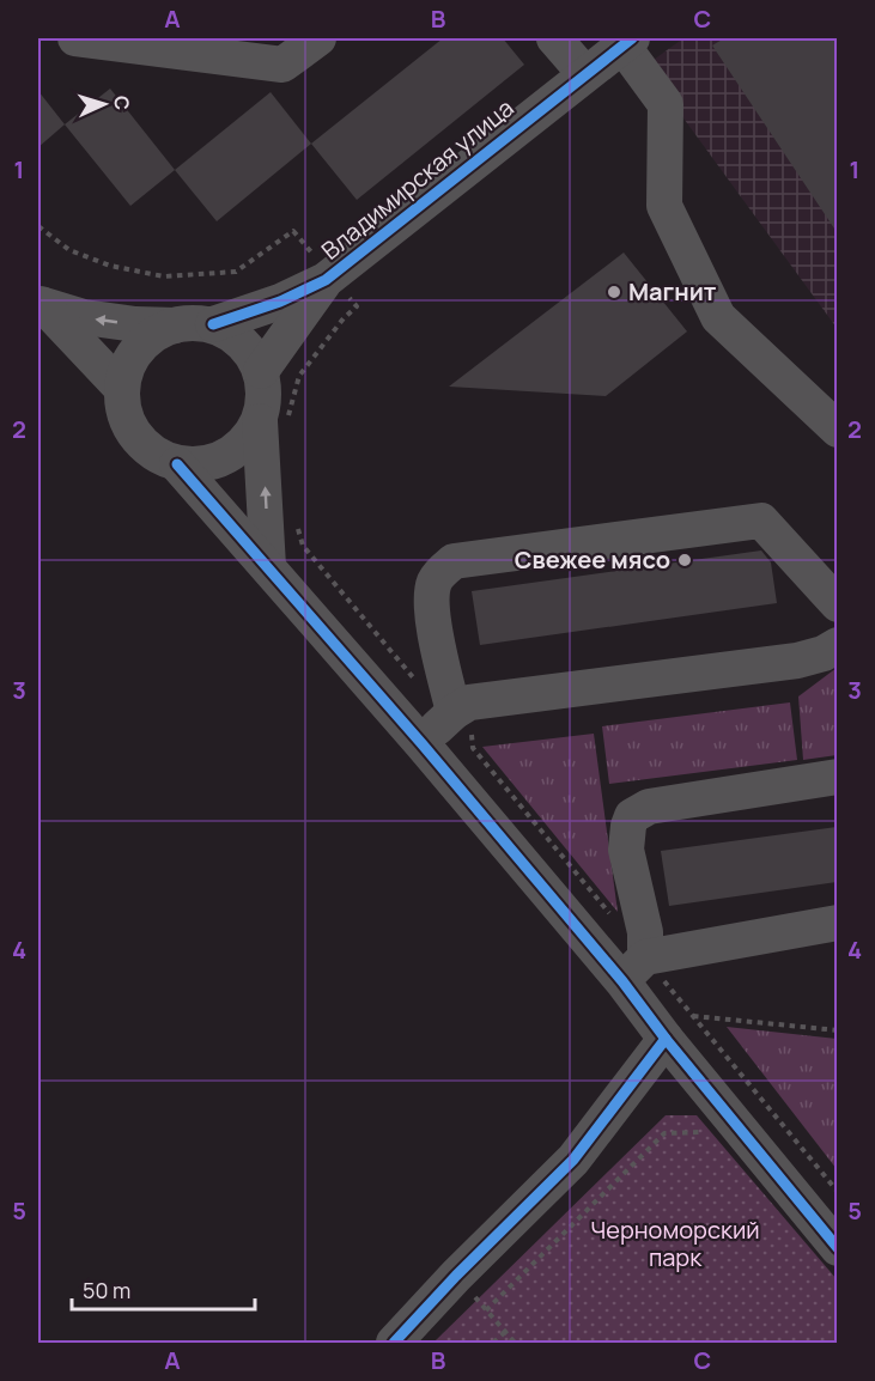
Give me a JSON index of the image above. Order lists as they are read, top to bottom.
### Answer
{
  "streets": {
    "street": ["Владимирская улица"]
  },
  "parks": ["Черноморский парк"],
  "places": ["Магнит", "Свежее мясо"],
  "scale_bar": "50 m",
  "north": "right",
  "grid": {
    "columns": ["A", "B", "C"],
    "rows": [
      "1",
      "2",
      "3",
      "4",
      "5"
    ]
  }
}
